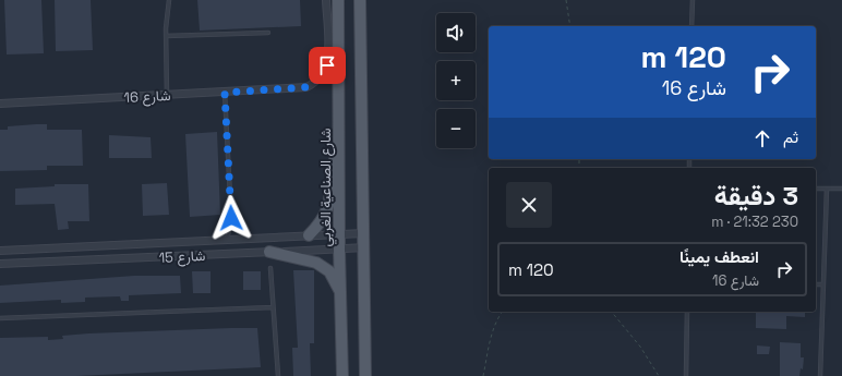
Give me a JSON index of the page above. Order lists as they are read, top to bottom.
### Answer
{
  "streets": {
    "main road": ["شارع الصناعية الغربي"],
    "street": ["شارع 16", "شارع 15"]
  },
  "crossings": [
    ["شارع الصناعية الغربي", "شارع 15"]
  ],
  "page": {
    "map_buttons": ["+", "−"],
    "turn": ["120 m", "شارع 16"],
    "then": "ثم",
    "heading": ["3 دقيقة", "230 m · 21:32"],
    "list": [
      {
        "name": "انعطف يمينًا",
        "note": "شارع 16",
        "value": "120 m"
      }
    ]
  }
}
